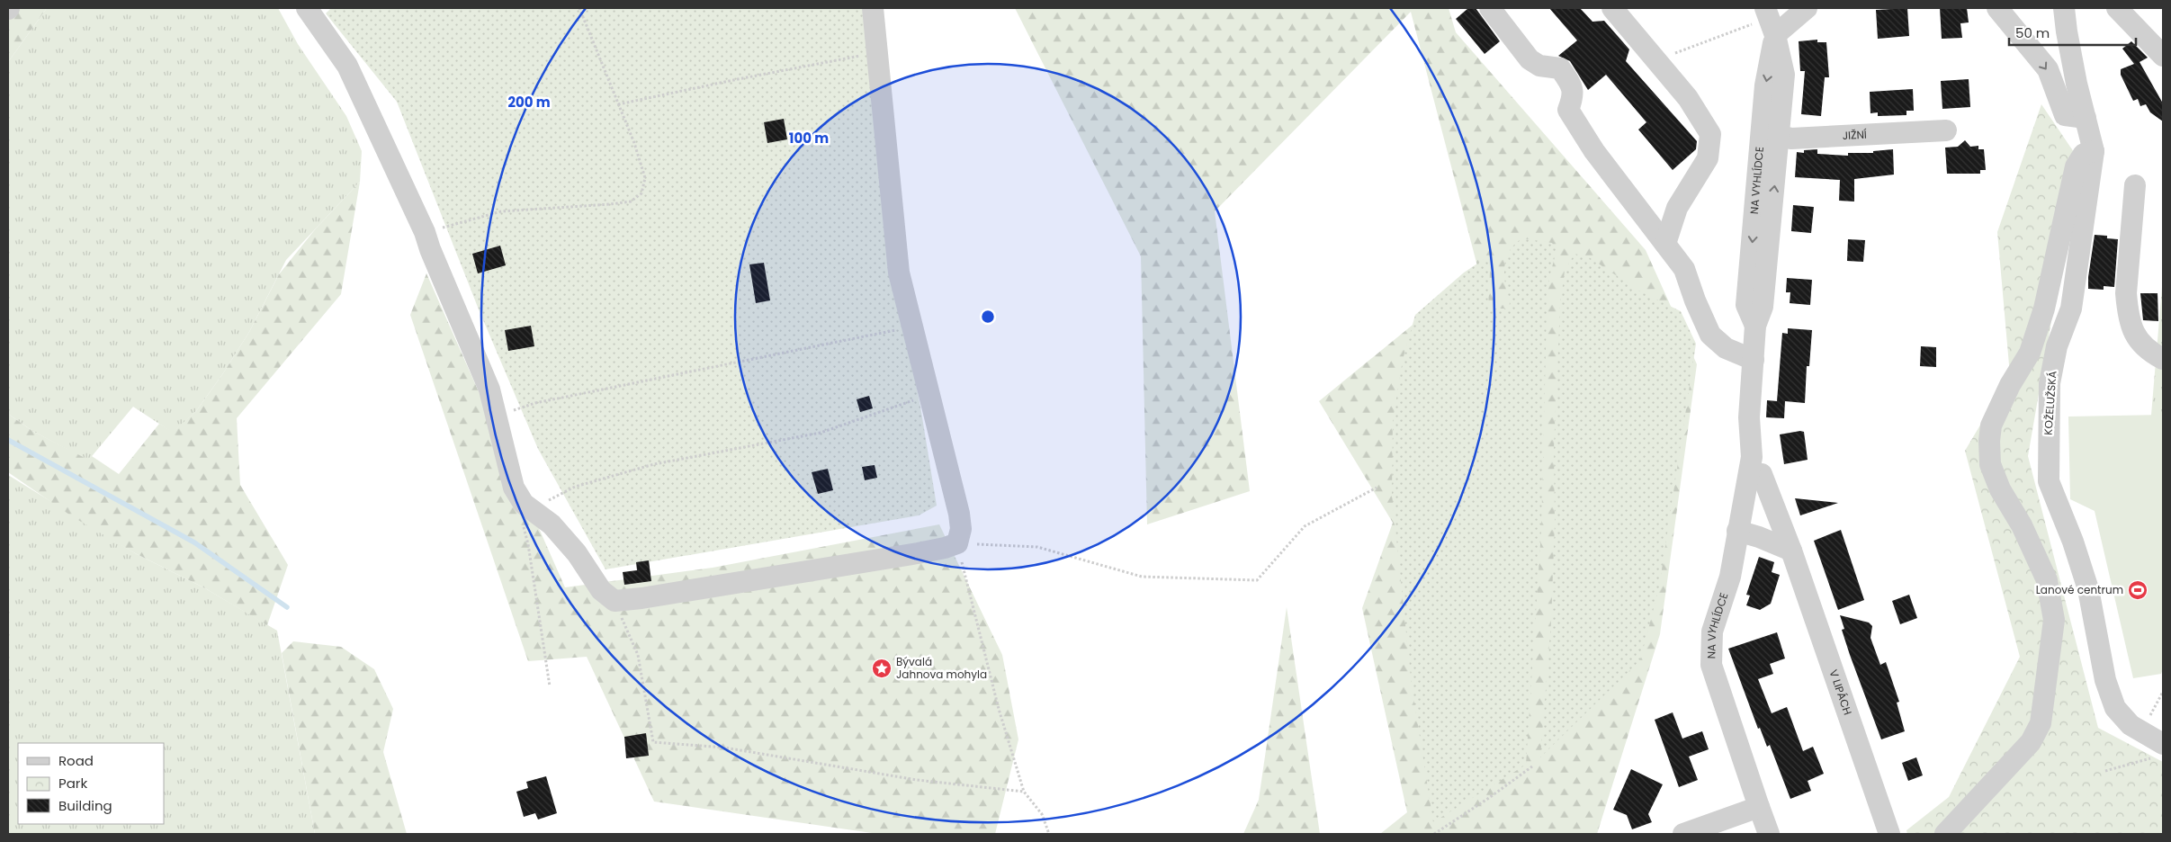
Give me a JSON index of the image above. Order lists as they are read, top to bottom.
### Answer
{
  "streets": {
    "street": [
      "JIŽNÍ",
      "NA VYHLÍDCE",
      "KOŽELUŽSKÁ",
      "V LIPÁCH"
    ]
  },
  "crossings": [
    ["JIŽNÍ", "NA VYHLÍDCE"]
  ],
  "places": {
    "sports": ["Lanové centrum"],
    "place": ["Bývalá Jahnova mohyla"]
  },
  "legend": ["Road", "Park", "Building"],
  "scale_bar": "50 m",
  "rings": ["200 m", "100 m"]
}
